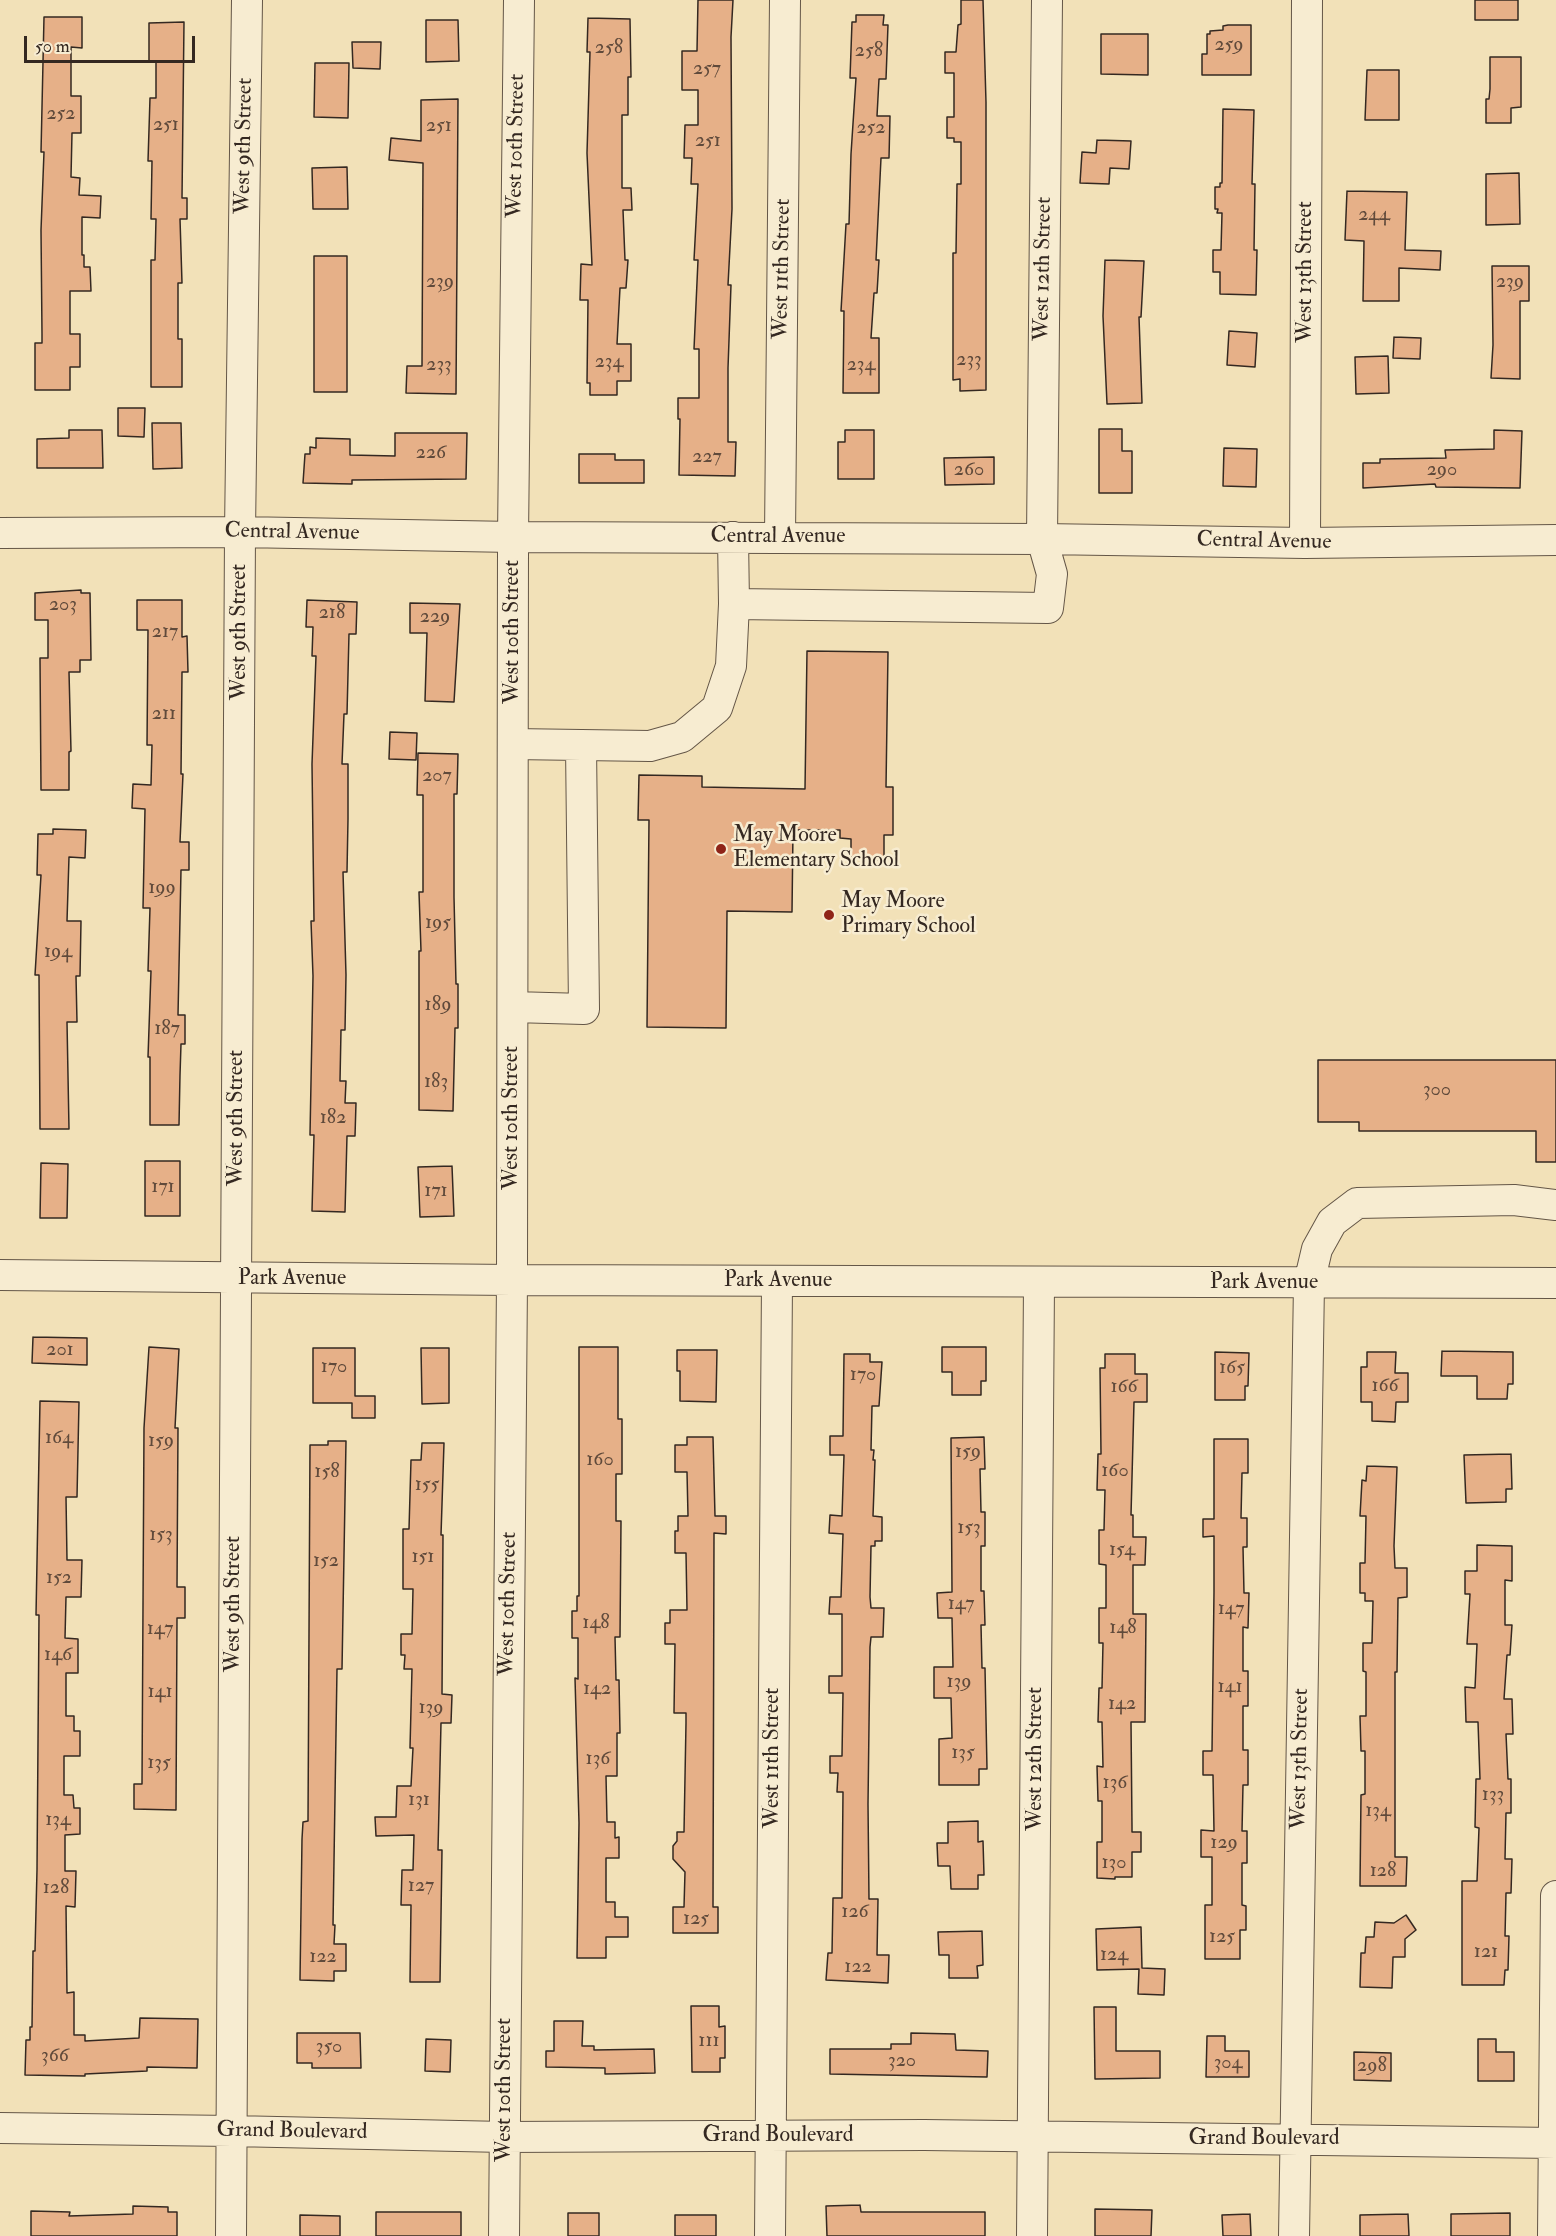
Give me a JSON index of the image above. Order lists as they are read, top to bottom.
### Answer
{
  "streets": {
    "street": [
      "West 9th Street",
      "West 10th Street",
      "West 11th Street",
      "West 12th Street",
      "West 13th Street",
      "Central Avenue",
      "Park Avenue",
      "Grand Boulevard"
    ]
  },
  "crossings": [
    ["West 9th Street", "Central Avenue"],
    ["West 9th Street", "Park Avenue"],
    ["West 9th Street", "Grand Boulevard"],
    ["West 10th Street", "Central Avenue"],
    ["West 10th Street", "Park Avenue"],
    ["West 10th Street", "Grand Boulevard"],
    ["West 11th Street", "Central Avenue"],
    ["West 11th Street", "Park Avenue"],
    ["West 11th Street", "Grand Boulevard"],
    ["West 12th Street", "Central Avenue"],
    ["West 12th Street", "Park Avenue"],
    ["West 12th Street", "Grand Boulevard"],
    ["West 13th Street", "Central Avenue"],
    ["West 13th Street", "Park Avenue"],
    ["West 13th Street", "Grand Boulevard"]
  ],
  "places": ["May Moore Elementary School", "May Moore Primary School"],
  "house_numbers": [
    "259",
    "258",
    "258",
    "257",
    "252",
    "251",
    "251",
    "252",
    "251",
    "244",
    "239",
    "239",
    "233",
    "234",
    "233",
    "234",
    "226",
    "227",
    "260",
    "290",
    "203",
    "218",
    "229",
    "217",
    "211",
    "207",
    "199",
    "195",
    "194",
    "189",
    "187",
    "183",
    "300",
    "182",
    "171",
    "171",
    "201",
    "170",
    "165",
    "170",
    "166",
    "166",
    "164",
    "159",
    "159",
    "160",
    "160",
    "158",
    "155",
    "153",
    "153",
    "154",
    "151",
    "152",
    "152",
    "147",
    "147",
    "148",
    "148",
    "147",
    "146",
    "139",
    "141",
    "142",
    "141",
    "142",
    "139",
    "135",
    "136",
    "135",
    "136",
    "133",
    "131",
    "134",
    "134",
    "129",
    "130",
    "128",
    "127",
    "128",
    "126",
    "125",
    "125",
    "121",
    "124",
    "122",
    "122",
    "111",
    "350",
    "366",
    "320",
    "304",
    "298"
  ],
  "scale_bar": "50 m"
}
